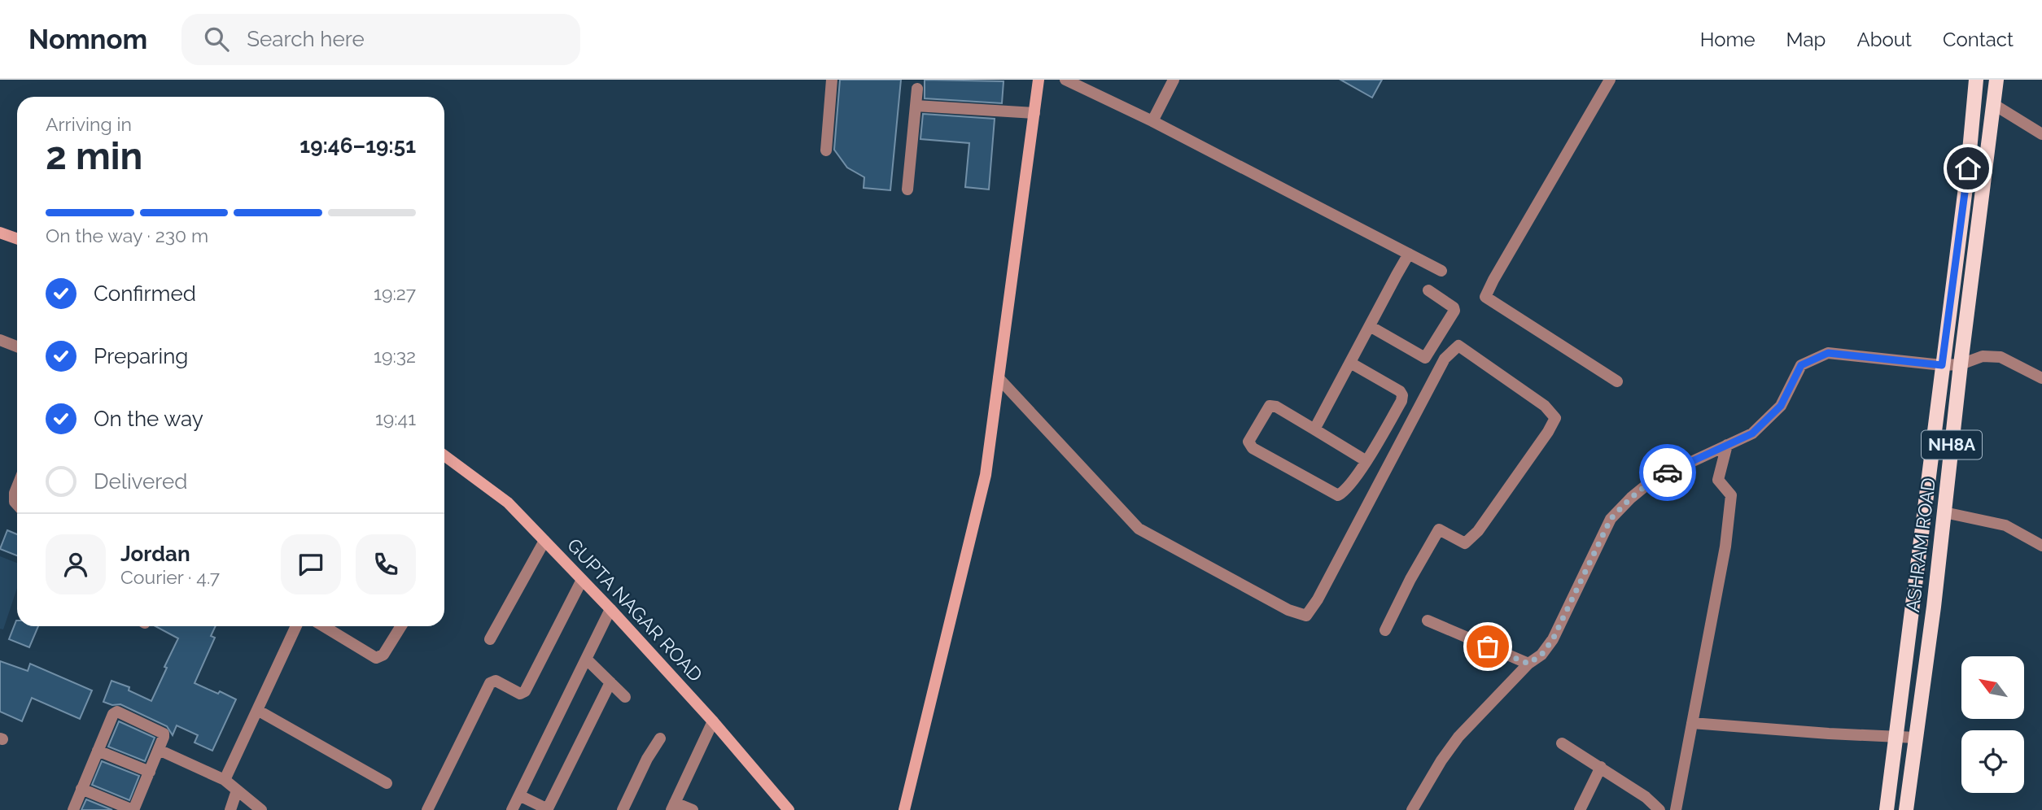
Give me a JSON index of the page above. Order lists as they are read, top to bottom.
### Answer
{
  "streets": {
    "main road": ["NH8A", "ASHRAM ROAD"],
    "street": ["GUPTA NAGAR ROAD"]
  },
  "north": "top left",
  "page": {
    "header": "Nomnom",
    "search": "Search here",
    "nav": [
      "Home",
      "Map",
      "About",
      "Contact"
    ],
    "heading": ["2 min", "Arriving in", "19:46–19:51"],
    "panel": ["Jordan", "Courier · 4.7"],
    "bar": "On the way · 230 m",
    "list": [
      ["Confirmed", "19:27"],
      ["Preparing", "19:32"],
      ["On the way", "19:41"],
      "Delivered"
    ]
  }
}
